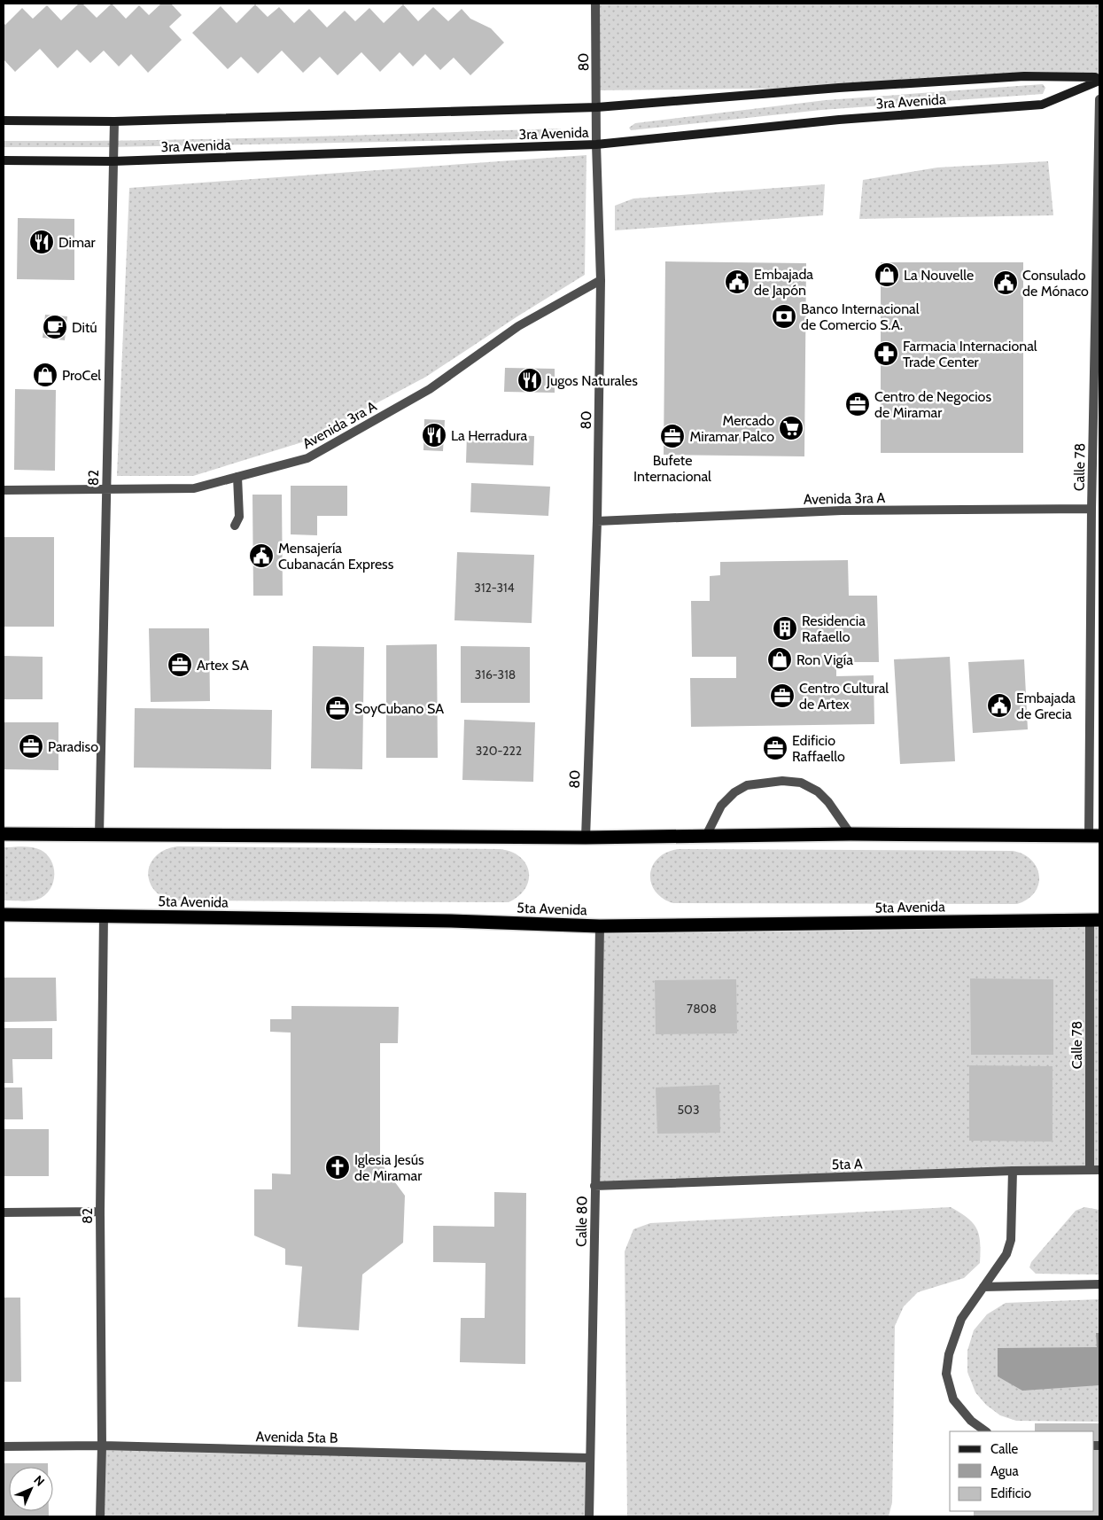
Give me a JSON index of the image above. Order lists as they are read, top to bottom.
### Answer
{
  "streets": {
    "highway": ["5ta Avenida"],
    "main road": ["3ra Avenida"],
    "street": [
      "80",
      "Avenida 3ra A",
      "Calle 78",
      "82",
      "5ta A",
      "Calle 80",
      "Avenida 5ta B"
    ]
  },
  "crossings": [
    ["80", "3ra Avenida"],
    ["80", "Avenida 3ra A"],
    ["3ra Avenida", "82"],
    ["Avenida 3ra A", "Calle 78"],
    ["Avenida 3ra A", "82"],
    ["Calle 78", "5ta Avenida"],
    ["Calle 78", "5ta A"],
    ["82", "5ta Avenida"],
    ["82", "Avenida 5ta B"],
    ["5ta Avenida", "Calle 80"],
    ["5ta A", "Calle 80"],
    ["Calle 80", "Avenida 5ta B"]
  ],
  "places": {
    "restaurant": ["Dimar", "Jugos Naturales", "La Herradura"],
    "shop": ["La Nouvelle", "ProCel", "Ron Vigía"],
    "public building": [
      "Embajada de Japón",
      "Consulado de Mónaco",
      "Mensajería Cubanacán Express",
      "Embajada de Grecia"
    ],
    "bank": ["Banco Internacional de Comercio S.A."],
    "cafe": ["Ditú"],
    "pharmacy": ["Farmacia Internacional Trade Center"],
    "office": [
      "Centro de Negocios de Miramar",
      "Bufete Internacional",
      "Artex SA",
      "Centro Cultural de Artex",
      "SoyCubano SA",
      "Paradiso",
      "Edificio Raffaello"
    ],
    "supermarket": ["Mercado Miramar Palco"],
    "building": ["Residencia Rafaello"],
    "church": ["Iglesia Jesús de Miramar"]
  },
  "house_numbers": [
    "312-314",
    "316-318",
    "320-222",
    "7808",
    "503"
  ],
  "legend": ["Calle", "Agua", "Edificio"],
  "north": "top right"
}
